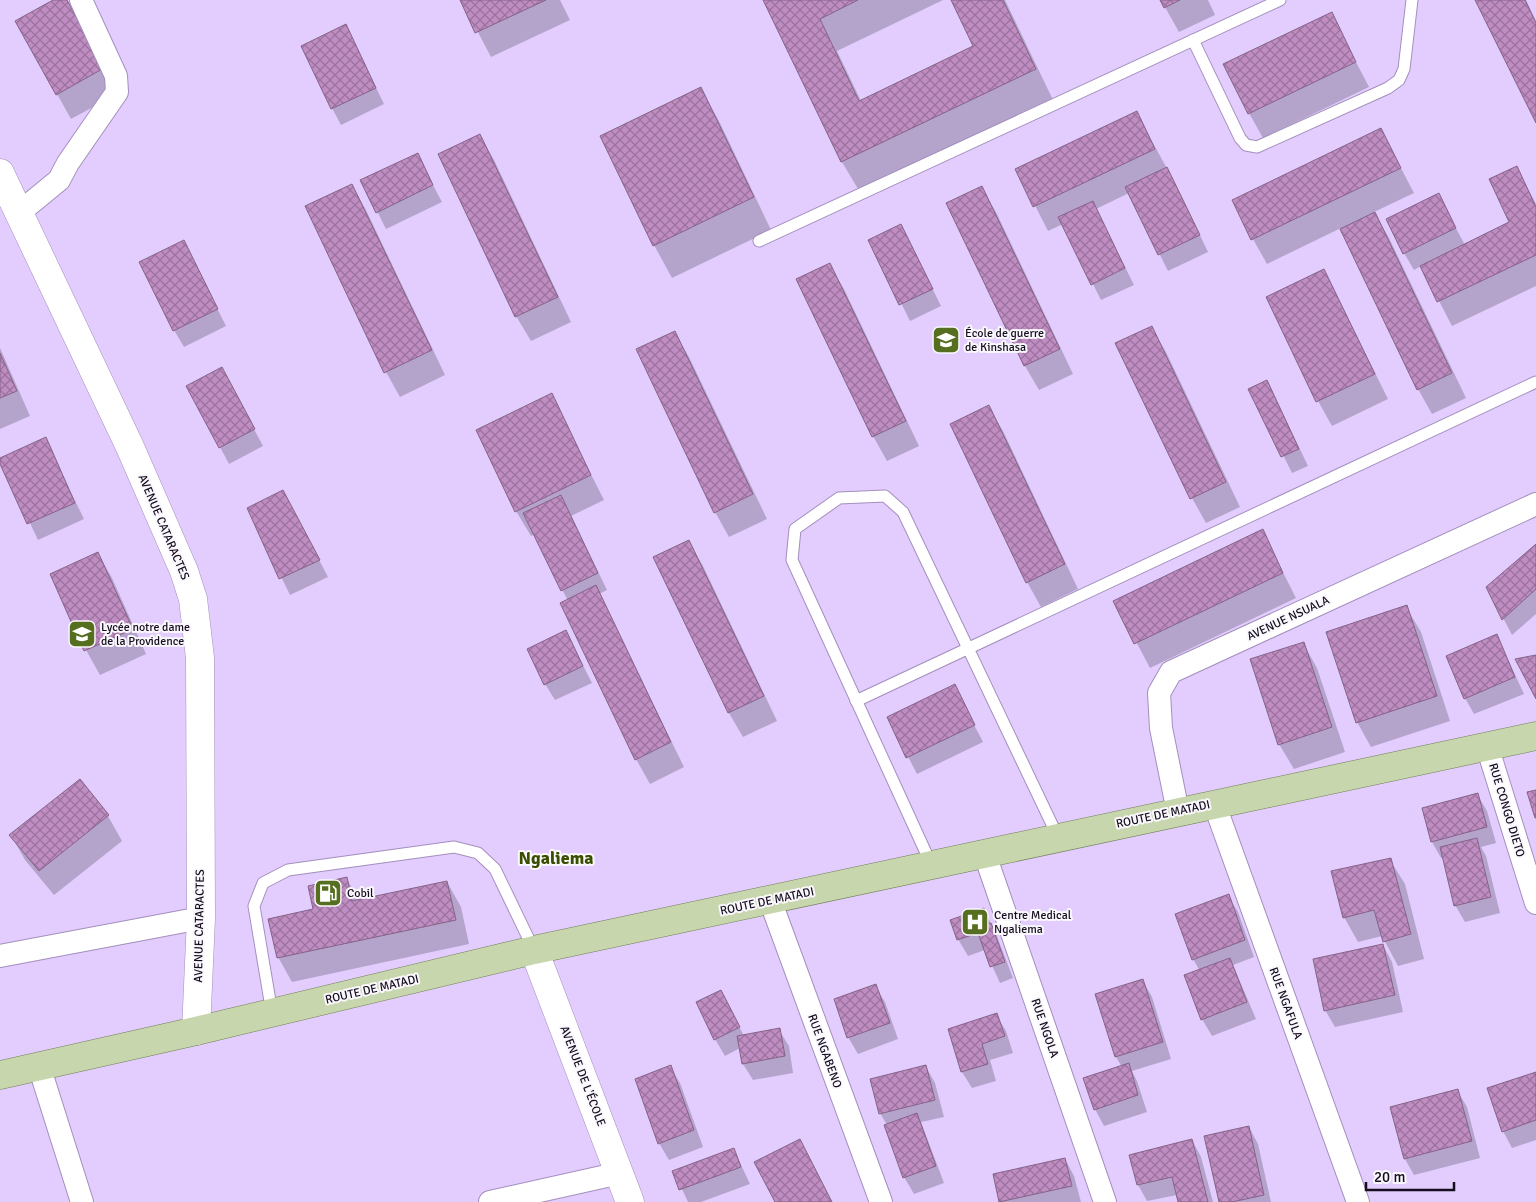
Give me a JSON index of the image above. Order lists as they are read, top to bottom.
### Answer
{
  "streets": {
    "main road": ["ROUTE DE MATADI"],
    "street": [
      "AVENUE CATARACTES",
      "AVENUE NSUALA",
      "RUE CONGO DIETO",
      "RUE NGAFULA",
      "RUE NGOLA",
      "RUE NGABENO",
      "AVENUE DE L'ÉCOLE"
    ]
  },
  "crossings": [
    ["AVENUE CATARACTES", "ROUTE DE MATADI"],
    ["AVENUE NSUALA", "ROUTE DE MATADI"],
    ["RUE CONGO DIETO", "ROUTE DE MATADI"],
    ["ROUTE DE MATADI", "RUE NGAFULA"],
    ["ROUTE DE MATADI", "RUE NGOLA"],
    ["ROUTE DE MATADI", "RUE NGABENO"],
    ["ROUTE DE MATADI", "AVENUE DE L'ÉCOLE"]
  ],
  "districts": ["Ngaliema"],
  "places": {
    "school or university": ["École de guerre de Kinshasa", "Lycée notre dame de la Providence"],
    "fuel station": ["Cobil"],
    "hospital": ["Centre Medical Ngaliema"]
  },
  "scale_bar": "20 m"
}
